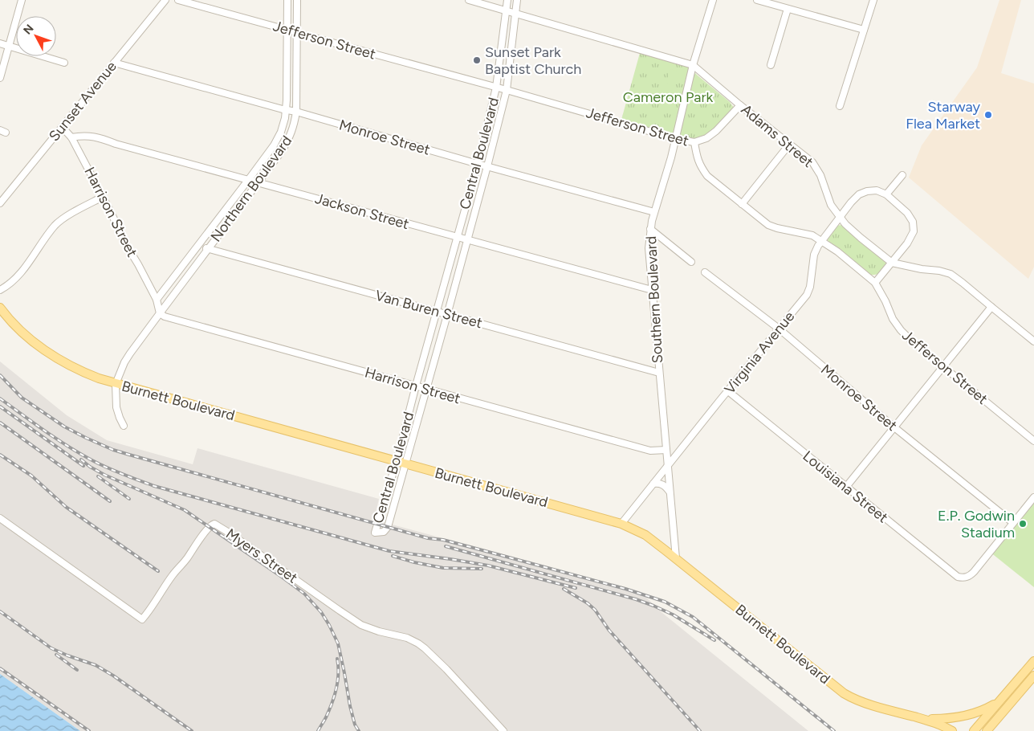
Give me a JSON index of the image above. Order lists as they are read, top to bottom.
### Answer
{
  "streets": {
    "main road": ["Burnett Boulevard"],
    "street": [
      "Jefferson Street",
      "Sunset Avenue",
      "Adams Street",
      "Monroe Street",
      "Central Boulevard",
      "Northern Boulevard",
      "Jackson Street",
      "Harrison Street",
      "Southern Boulevard",
      "Van Buren Street",
      "Virginia Avenue",
      "Louisiana Street",
      "Myers Street"
    ]
  },
  "crossings": [
    ["Jefferson Street", "Central Boulevard"],
    ["Jefferson Street", "Northern Boulevard"],
    ["Jefferson Street", "Southern Boulevard"],
    ["Jefferson Street", "Virginia Avenue"],
    ["Sunset Avenue", "Monroe Street"],
    ["Sunset Avenue", "Harrison Street"],
    ["Adams Street", "Central Boulevard"],
    ["Adams Street", "Southern Boulevard"],
    ["Adams Street", "Virginia Avenue"],
    ["Monroe Street", "Central Boulevard"],
    ["Monroe Street", "Northern Boulevard"],
    ["Monroe Street", "Southern Boulevard"],
    ["Monroe Street", "Virginia Avenue"],
    ["Monroe Street", "Louisiana Street"],
    ["Central Boulevard", "Jackson Street"],
    ["Central Boulevard", "Harrison Street"],
    ["Central Boulevard", "Van Buren Street"],
    ["Central Boulevard", "Burnett Boulevard"],
    ["Northern Boulevard", "Jackson Street"],
    ["Northern Boulevard", "Harrison Street"],
    ["Northern Boulevard", "Van Buren Street"],
    ["Northern Boulevard", "Burnett Boulevard"],
    ["Jackson Street", "Harrison Street"],
    ["Jackson Street", "Southern Boulevard"],
    ["Harrison Street", "Southern Boulevard"],
    ["Southern Boulevard", "Van Buren Street"],
    ["Southern Boulevard", "Virginia Avenue"],
    ["Southern Boulevard", "Burnett Boulevard"],
    ["Virginia Avenue", "Burnett Boulevard"],
    ["Virginia Avenue", "Louisiana Street"]
  ],
  "parks": ["Cameron Park"],
  "places": ["Sunset Park Baptist Church", "Starway Flea Market", "E.P. Godwin Stadium"],
  "north": "top left"
}
